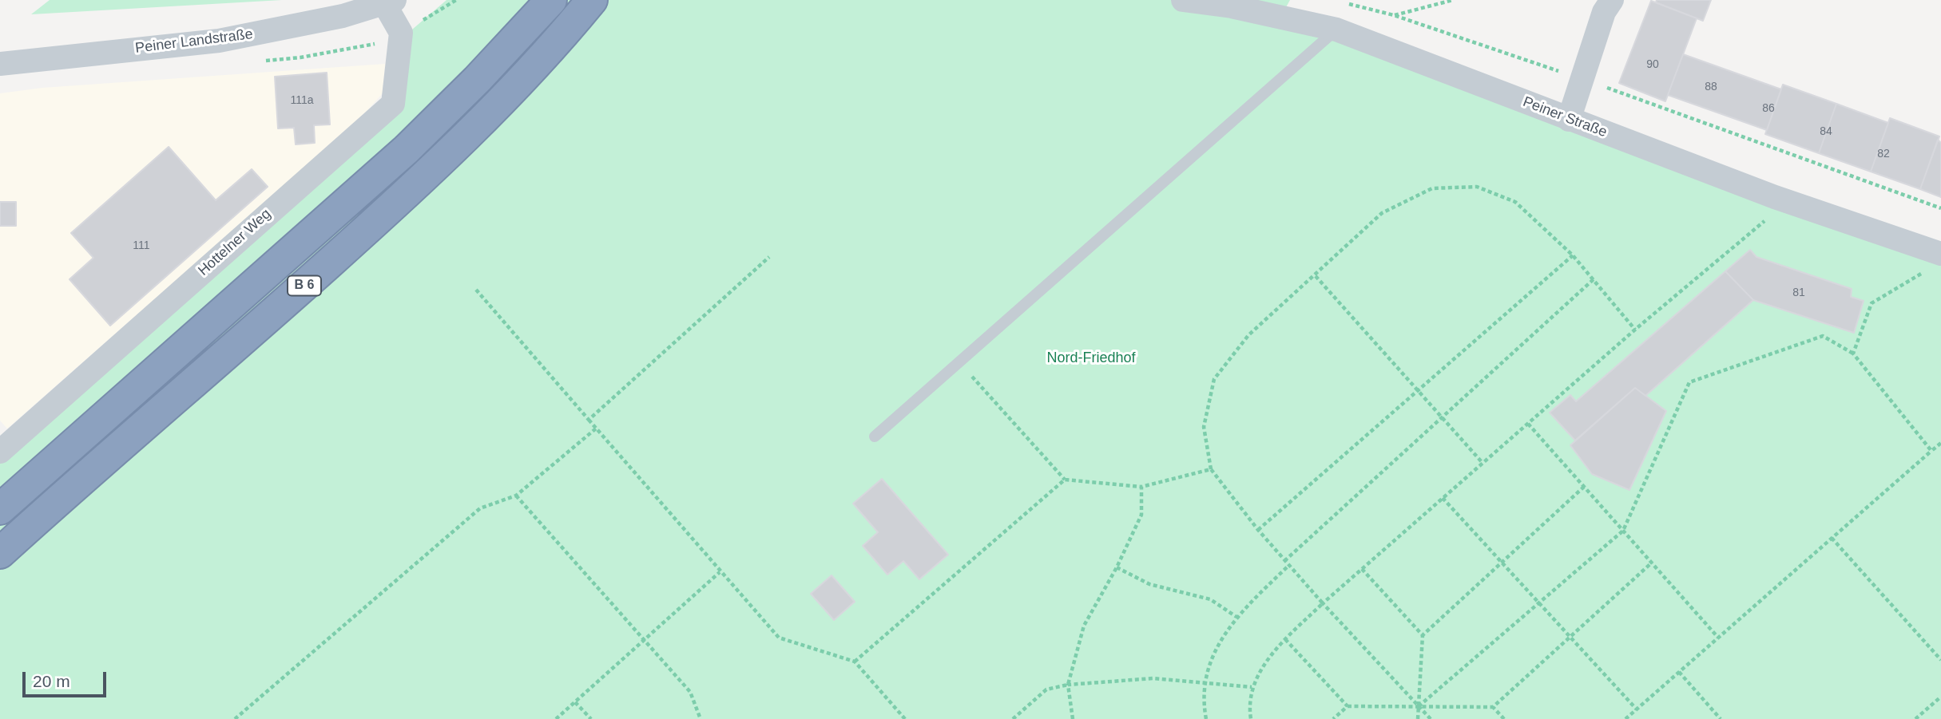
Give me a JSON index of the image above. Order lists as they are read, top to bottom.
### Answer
{
  "streets": {
    "highway": ["B 6"],
    "street": ["Peiner Landstraße", "Peiner Straße", "Hottelner Weg"]
  },
  "parks": ["Nord-Friedhof"],
  "house_numbers": [
    "90",
    "88",
    "111a",
    "86",
    "84",
    "82",
    "111",
    "81"
  ],
  "scale_bar": "20 m"
}
